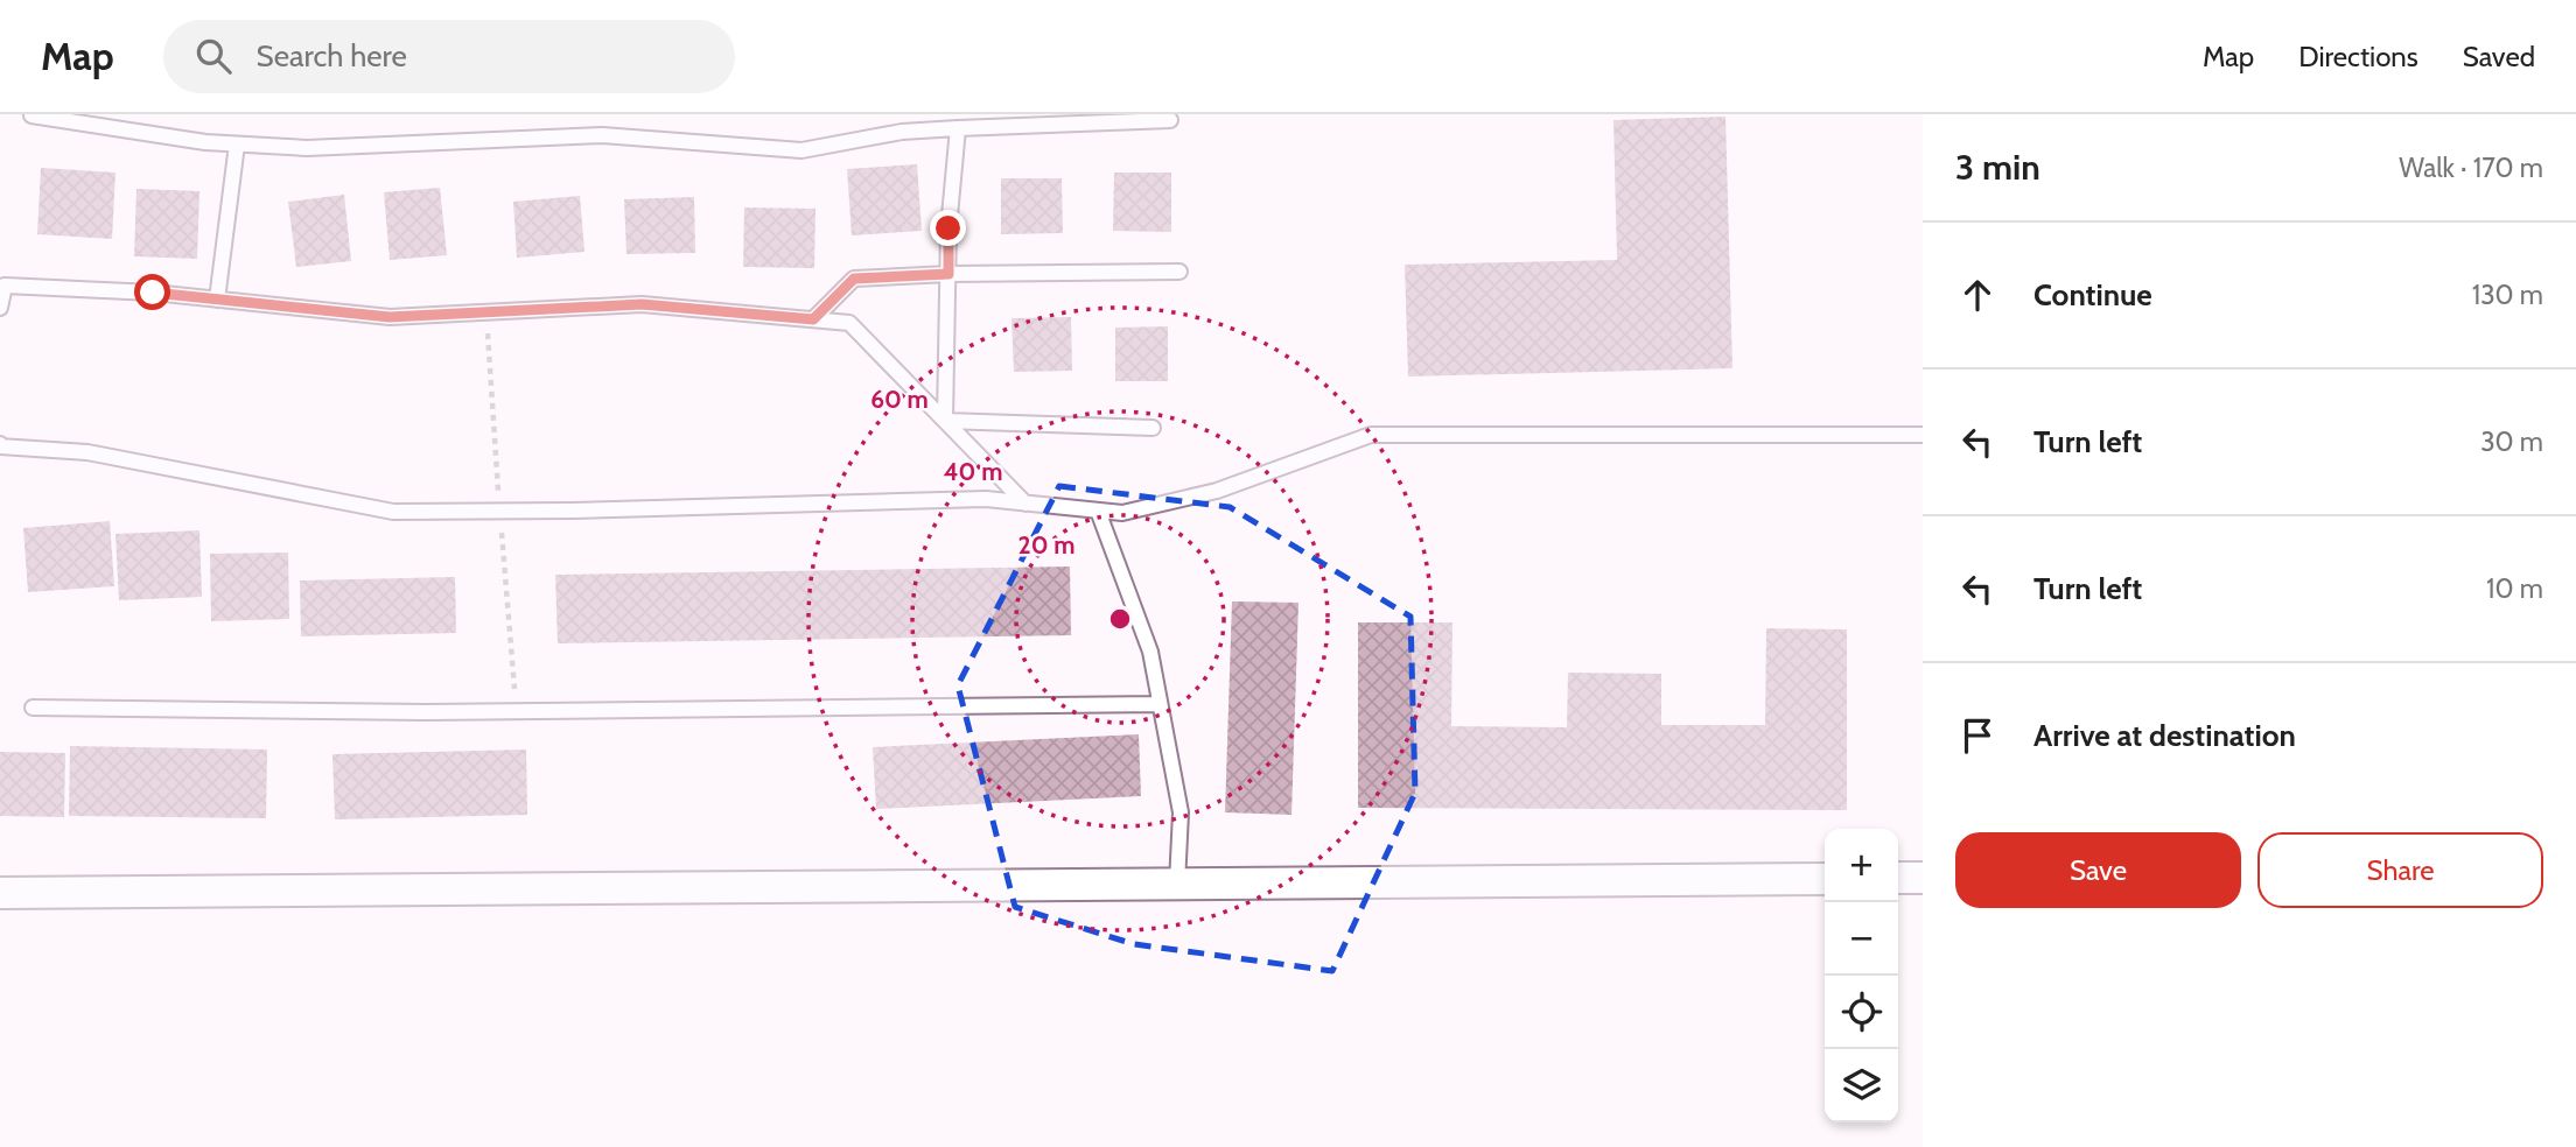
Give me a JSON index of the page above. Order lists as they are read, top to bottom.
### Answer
{
  "page": {
    "header": "Map",
    "search": "Search here",
    "nav": ["Map", "Directions", "Saved"],
    "heading": ["3 min", "Walk · 170 m"],
    "list": [
      ["Continue", "130 m"],
      ["Turn left", "30 m"],
      ["Turn left", "10 m"],
      "Arrive at destination"
    ],
    "buttons": ["Save", "Share"],
    "map_buttons": ["+", "−"]
  },
  "rings": ["60 m", "40 m", "20 m"]
}
